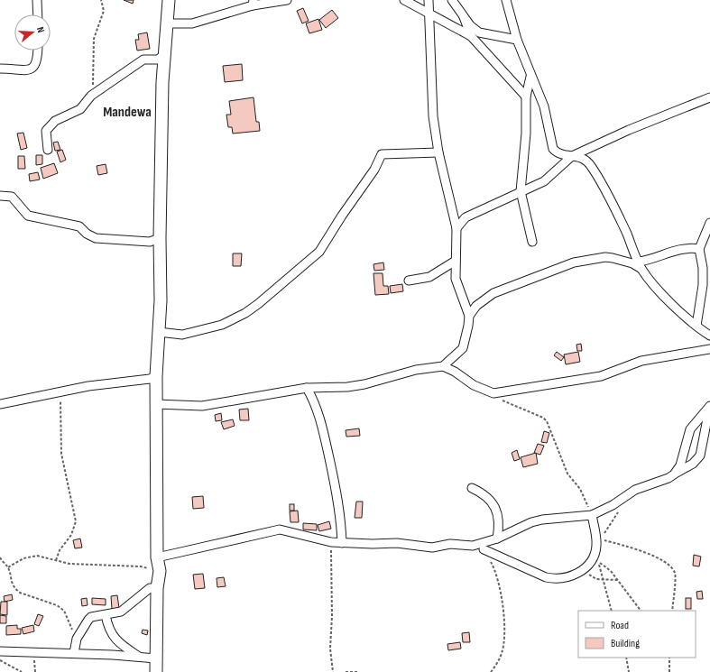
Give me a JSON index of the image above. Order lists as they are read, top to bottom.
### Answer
{
  "districts": ["Mandewa"],
  "legend": ["Road", "Building"],
  "north": "right"
}
